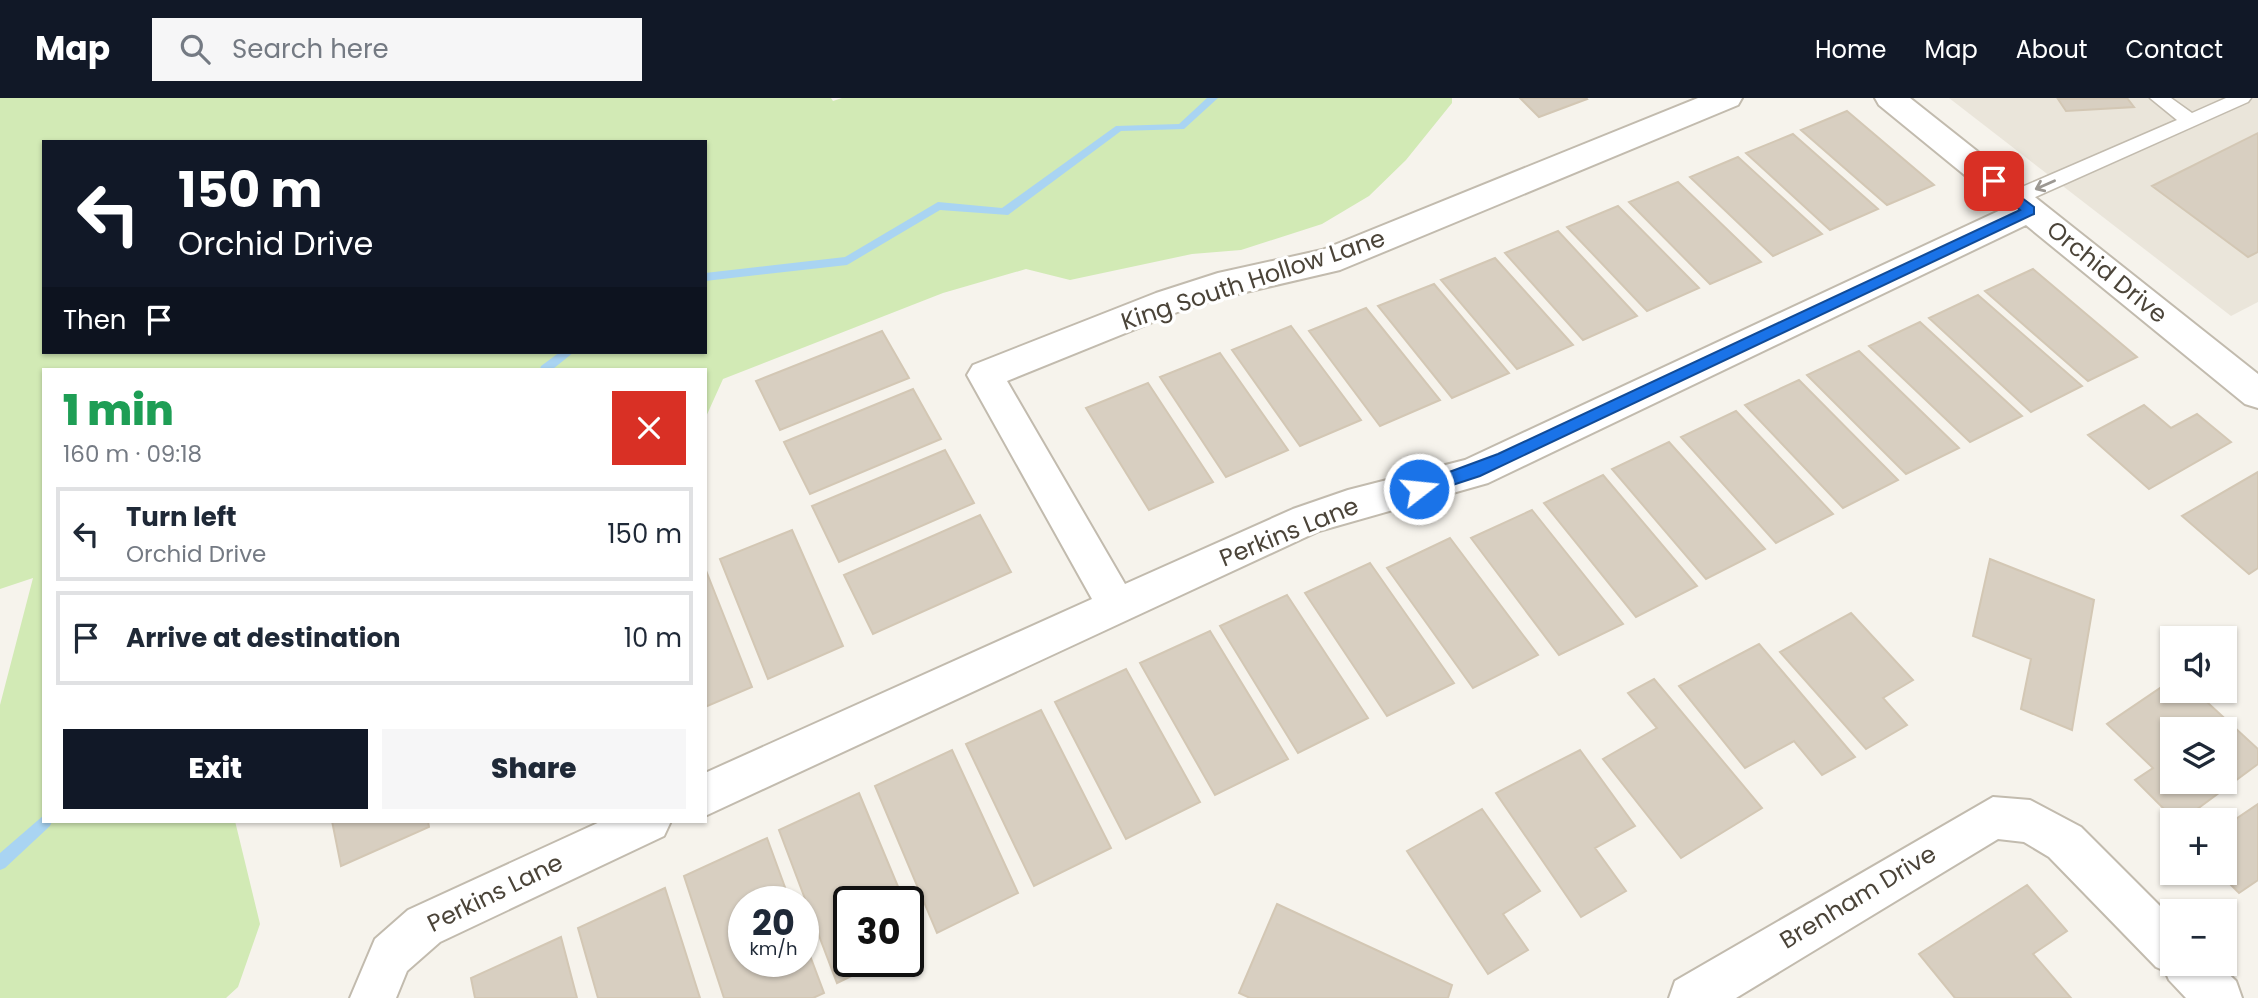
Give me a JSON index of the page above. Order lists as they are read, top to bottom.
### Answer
{
  "streets": {
    "street": [
      "Orchid Drive",
      "King South Hollow Lane",
      "Perkins Lane",
      "Brenham Drive"
    ]
  },
  "crossings": [
    ["Orchid Drive", "Perkins Lane"],
    ["King South Hollow Lane", "Perkins Lane"]
  ],
  "page": {
    "header": "Map",
    "search": "Search here",
    "nav": [
      "Home",
      "Map",
      "About",
      "Contact"
    ],
    "turn": ["150 m", "Orchid Drive"],
    "then": "Then",
    "heading": ["1 min", "160 m · 09:18"],
    "list": [
      {
        "name": "Turn left",
        "note": "Orchid Drive",
        "value": "150 m"
      },
      {
        "name": "Arrive at destination",
        "value": "10 m"
      }
    ],
    "map_buttons": ["+", "−"],
    "buttons": ["Exit", "Share"],
    "speed": "20 km/h",
    "limit": "30"
  }
}
